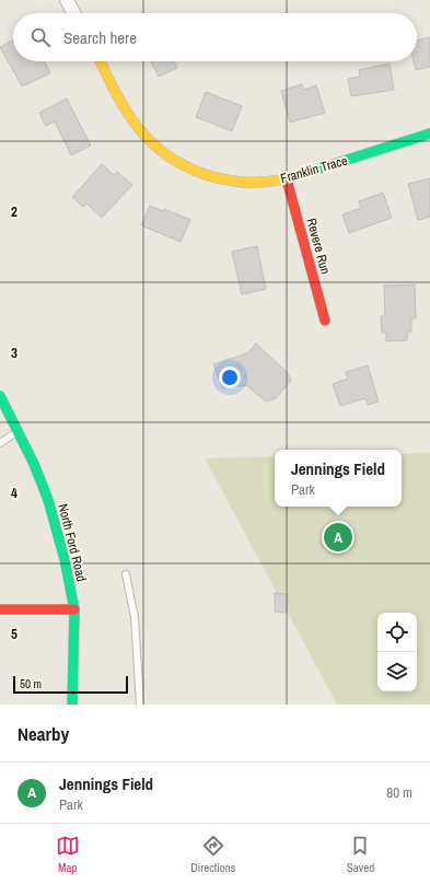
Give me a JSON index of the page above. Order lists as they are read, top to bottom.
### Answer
{
  "streets": {
    "street": ["Franklin Trace", "Revere Run", "North Ford Road"]
  },
  "crossings": [
    ["Franklin Trace", "Revere Run"]
  ],
  "scale_bar": "50 m",
  "page": {
    "search": "Search here",
    "popup": ["Jennings Field", "Park"],
    "pins": "A",
    "scale": "50 m",
    "heading": "Nearby",
    "list": [
      {
        "mark": "A",
        "name": "Jennings Field",
        "note": "Park",
        "value": "80 m"
      }
    ],
    "nav": ["Map", "Directions", "Saved"]
  },
  "grid": {
    "rows": [
      "2",
      "3",
      "4",
      "5"
    ]
  }
}
